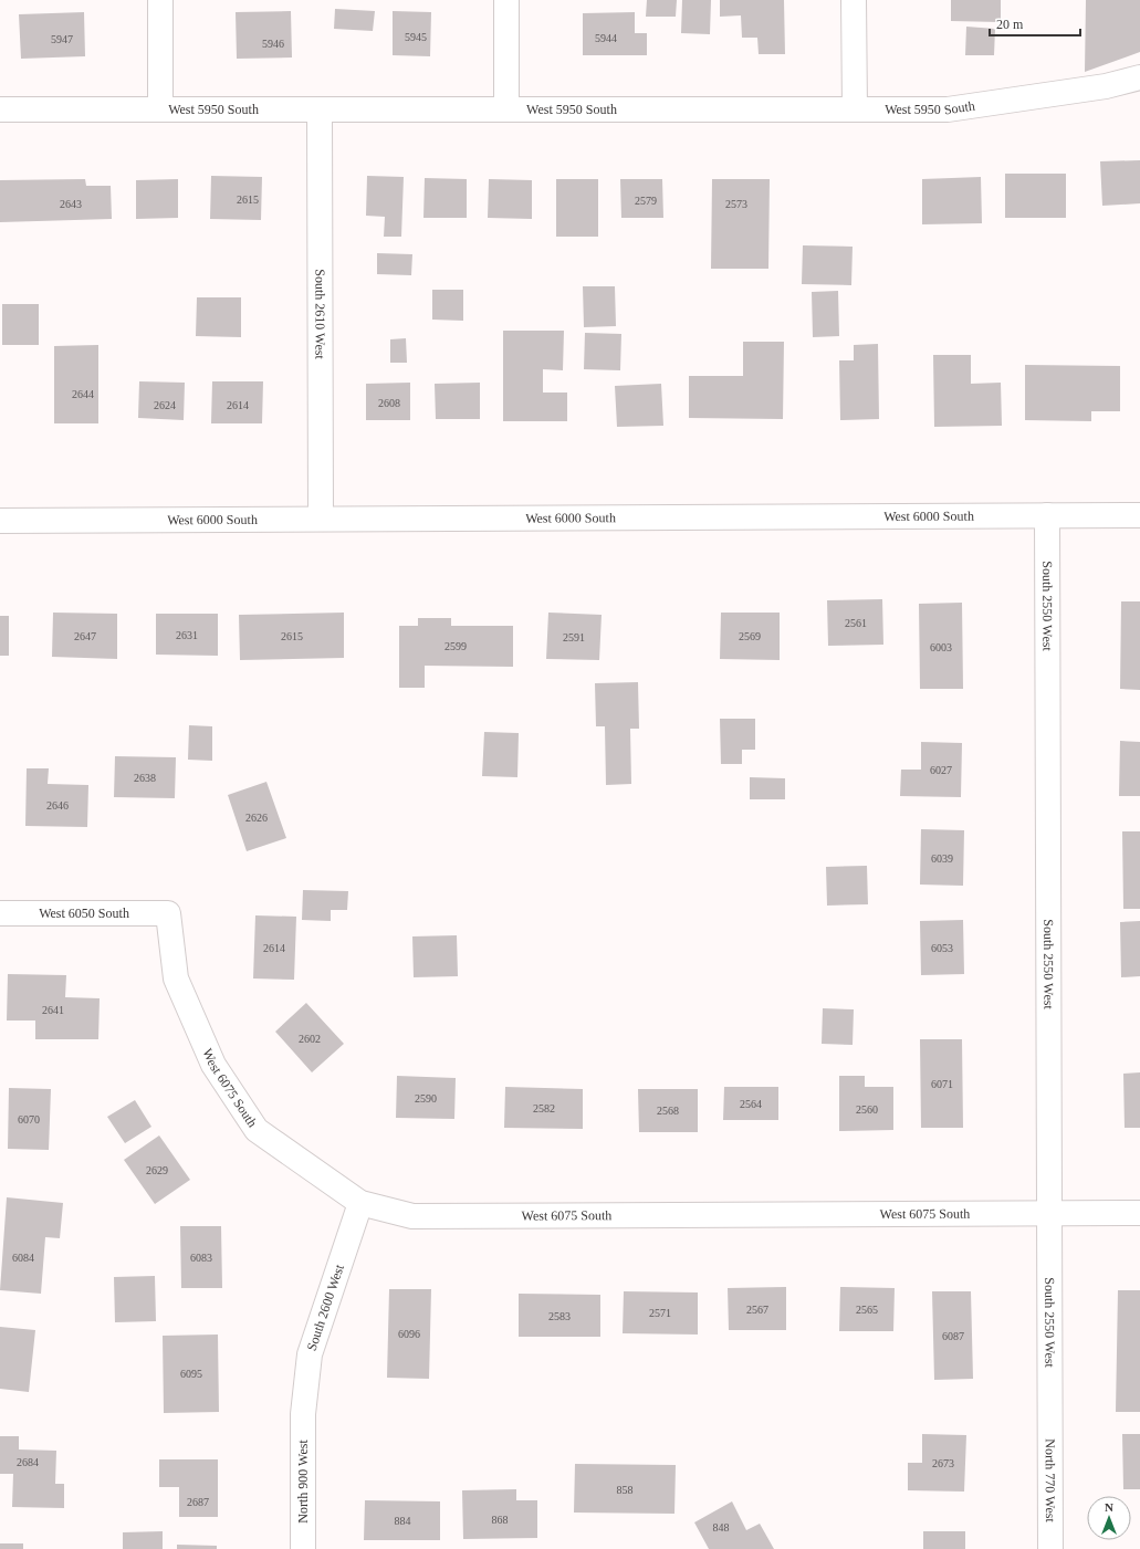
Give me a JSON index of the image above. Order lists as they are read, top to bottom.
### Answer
{
  "streets": {
    "street": [
      "West 5950 South",
      "South 2610 West",
      "West 6000 South",
      "South 2550 West",
      "West 6050 South",
      "West 6075 South",
      "South 2600 West",
      "North 770 West",
      "North 900 West"
    ]
  },
  "crossings": [
    ["West 5950 South", "South 2610 West"],
    ["South 2610 West", "West 6000 South"],
    ["West 6000 South", "South 2550 West"],
    ["South 2550 West", "West 6075 South"],
    ["South 2550 West", "North 770 West"],
    ["West 6050 South", "West 6075 South"],
    ["West 6075 South", "South 2600 West"],
    ["South 2600 West", "North 900 West"]
  ],
  "house_numbers": [
    "5945",
    "5944",
    "5947",
    "5946",
    "2615",
    "2579",
    "2643",
    "2573",
    "2644",
    "2608",
    "2624",
    "2614",
    "2561",
    "2631",
    "2647",
    "2615",
    "2569",
    "2591",
    "2599",
    "6003",
    "6027",
    "2638",
    "2646",
    "2626",
    "6039",
    "2614",
    "6053",
    "2641",
    "2602",
    "6071",
    "2590",
    "2564",
    "2582",
    "2560",
    "2568",
    "6070",
    "2629",
    "6084",
    "6083",
    "2567",
    "2565",
    "2571",
    "2583",
    "6096",
    "6087",
    "6095",
    "2684",
    "2673",
    "858",
    "2687",
    "868",
    "884",
    "848"
  ],
  "scale_bar": "20 m",
  "north": "top"
}
